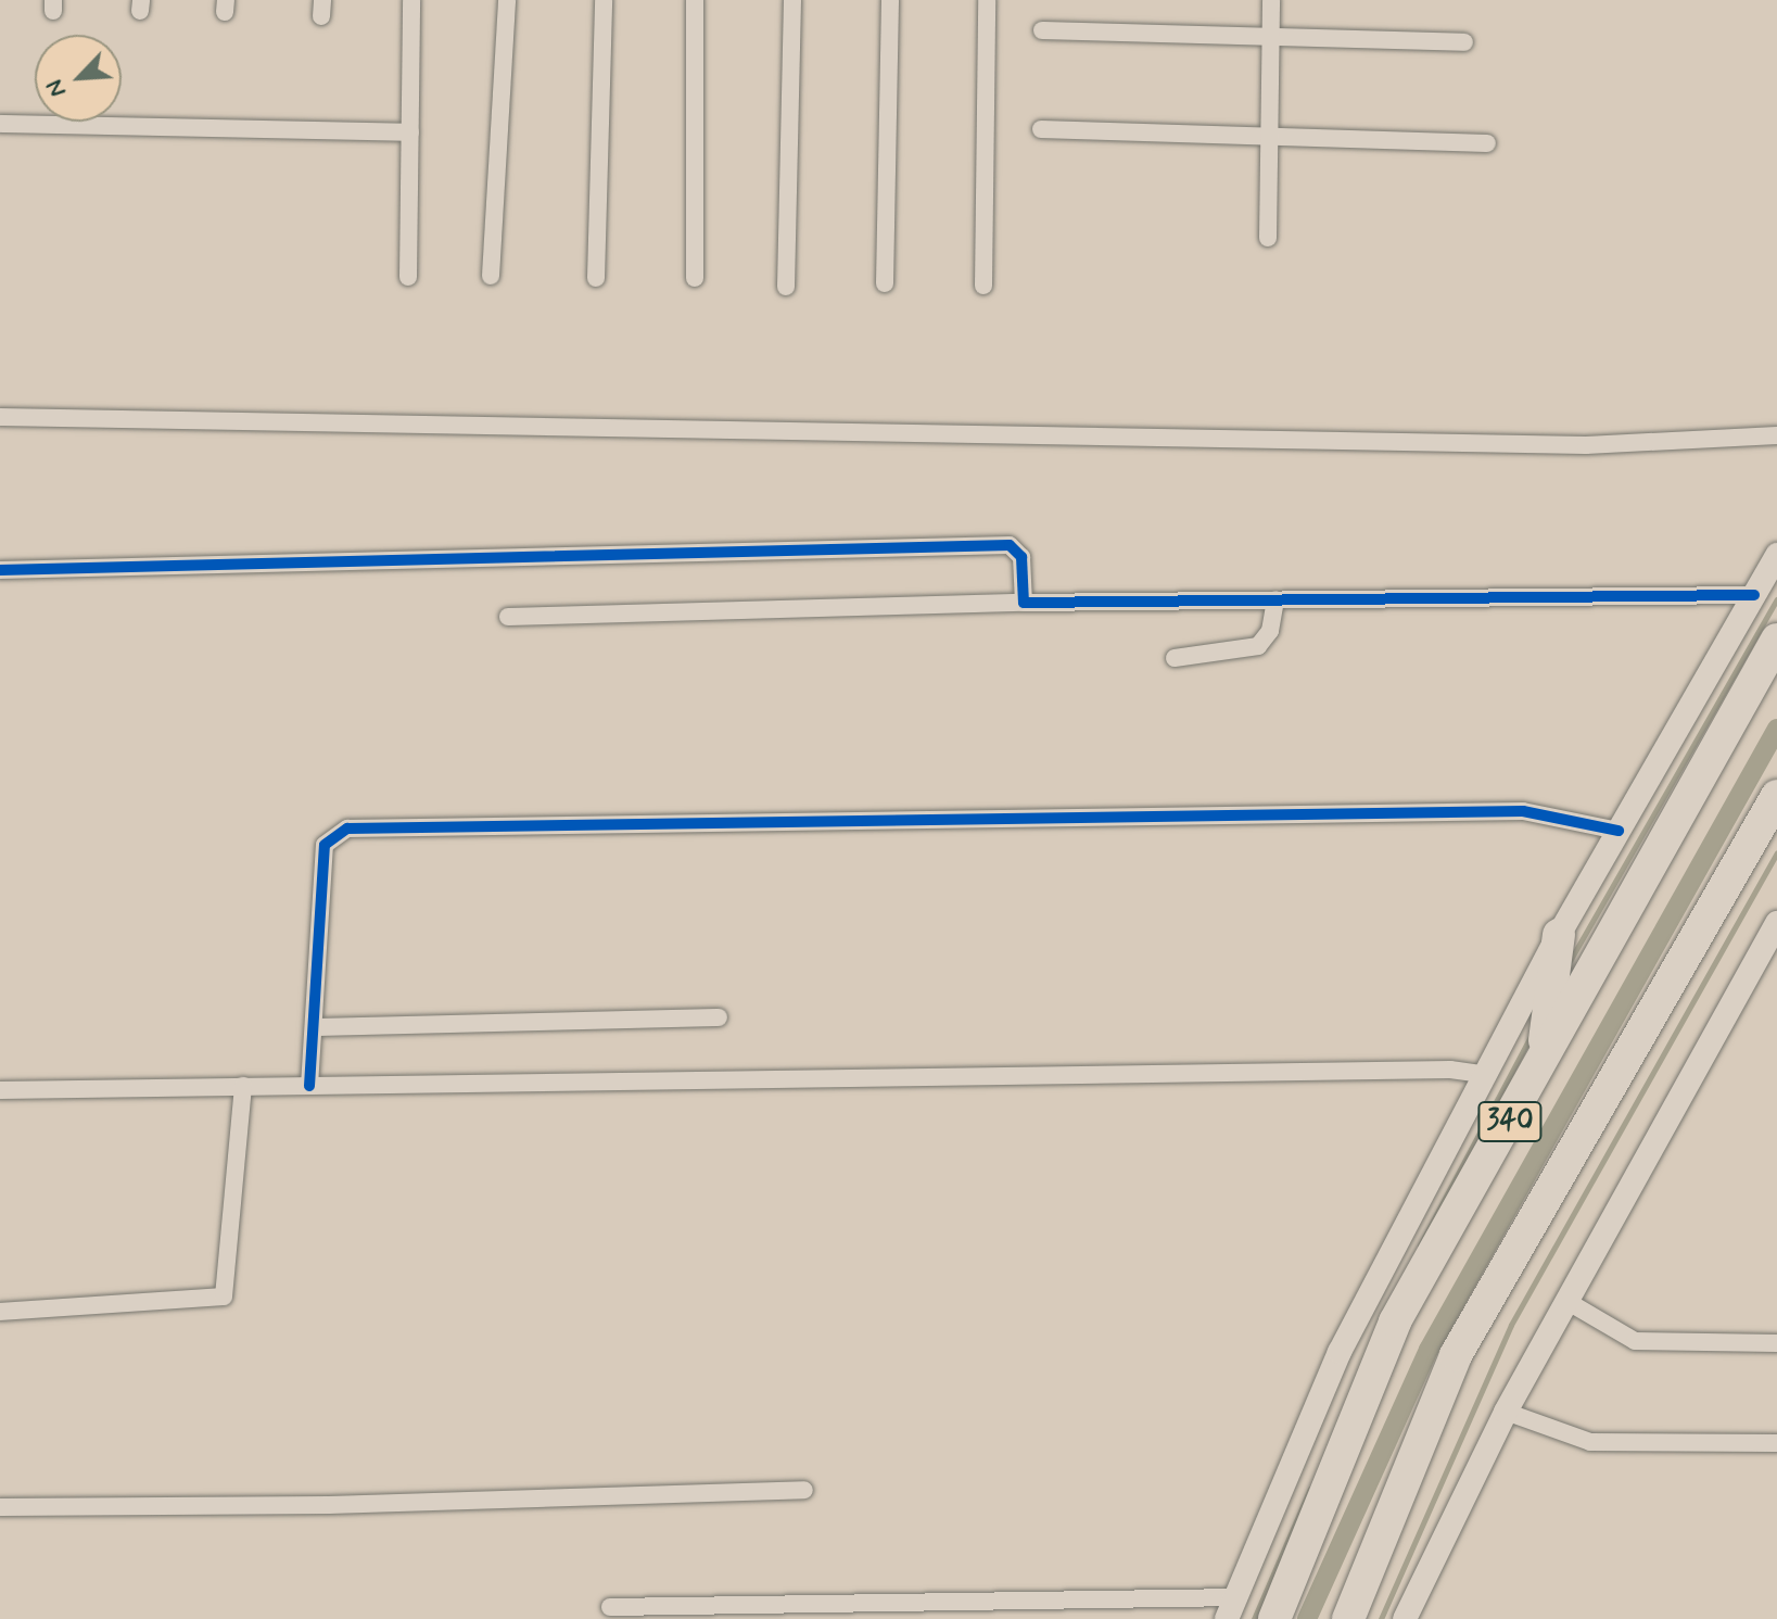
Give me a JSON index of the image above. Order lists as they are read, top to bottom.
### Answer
{
  "streets": {
    "highway": ["340"]
  },
  "north": "bottom left"
}
